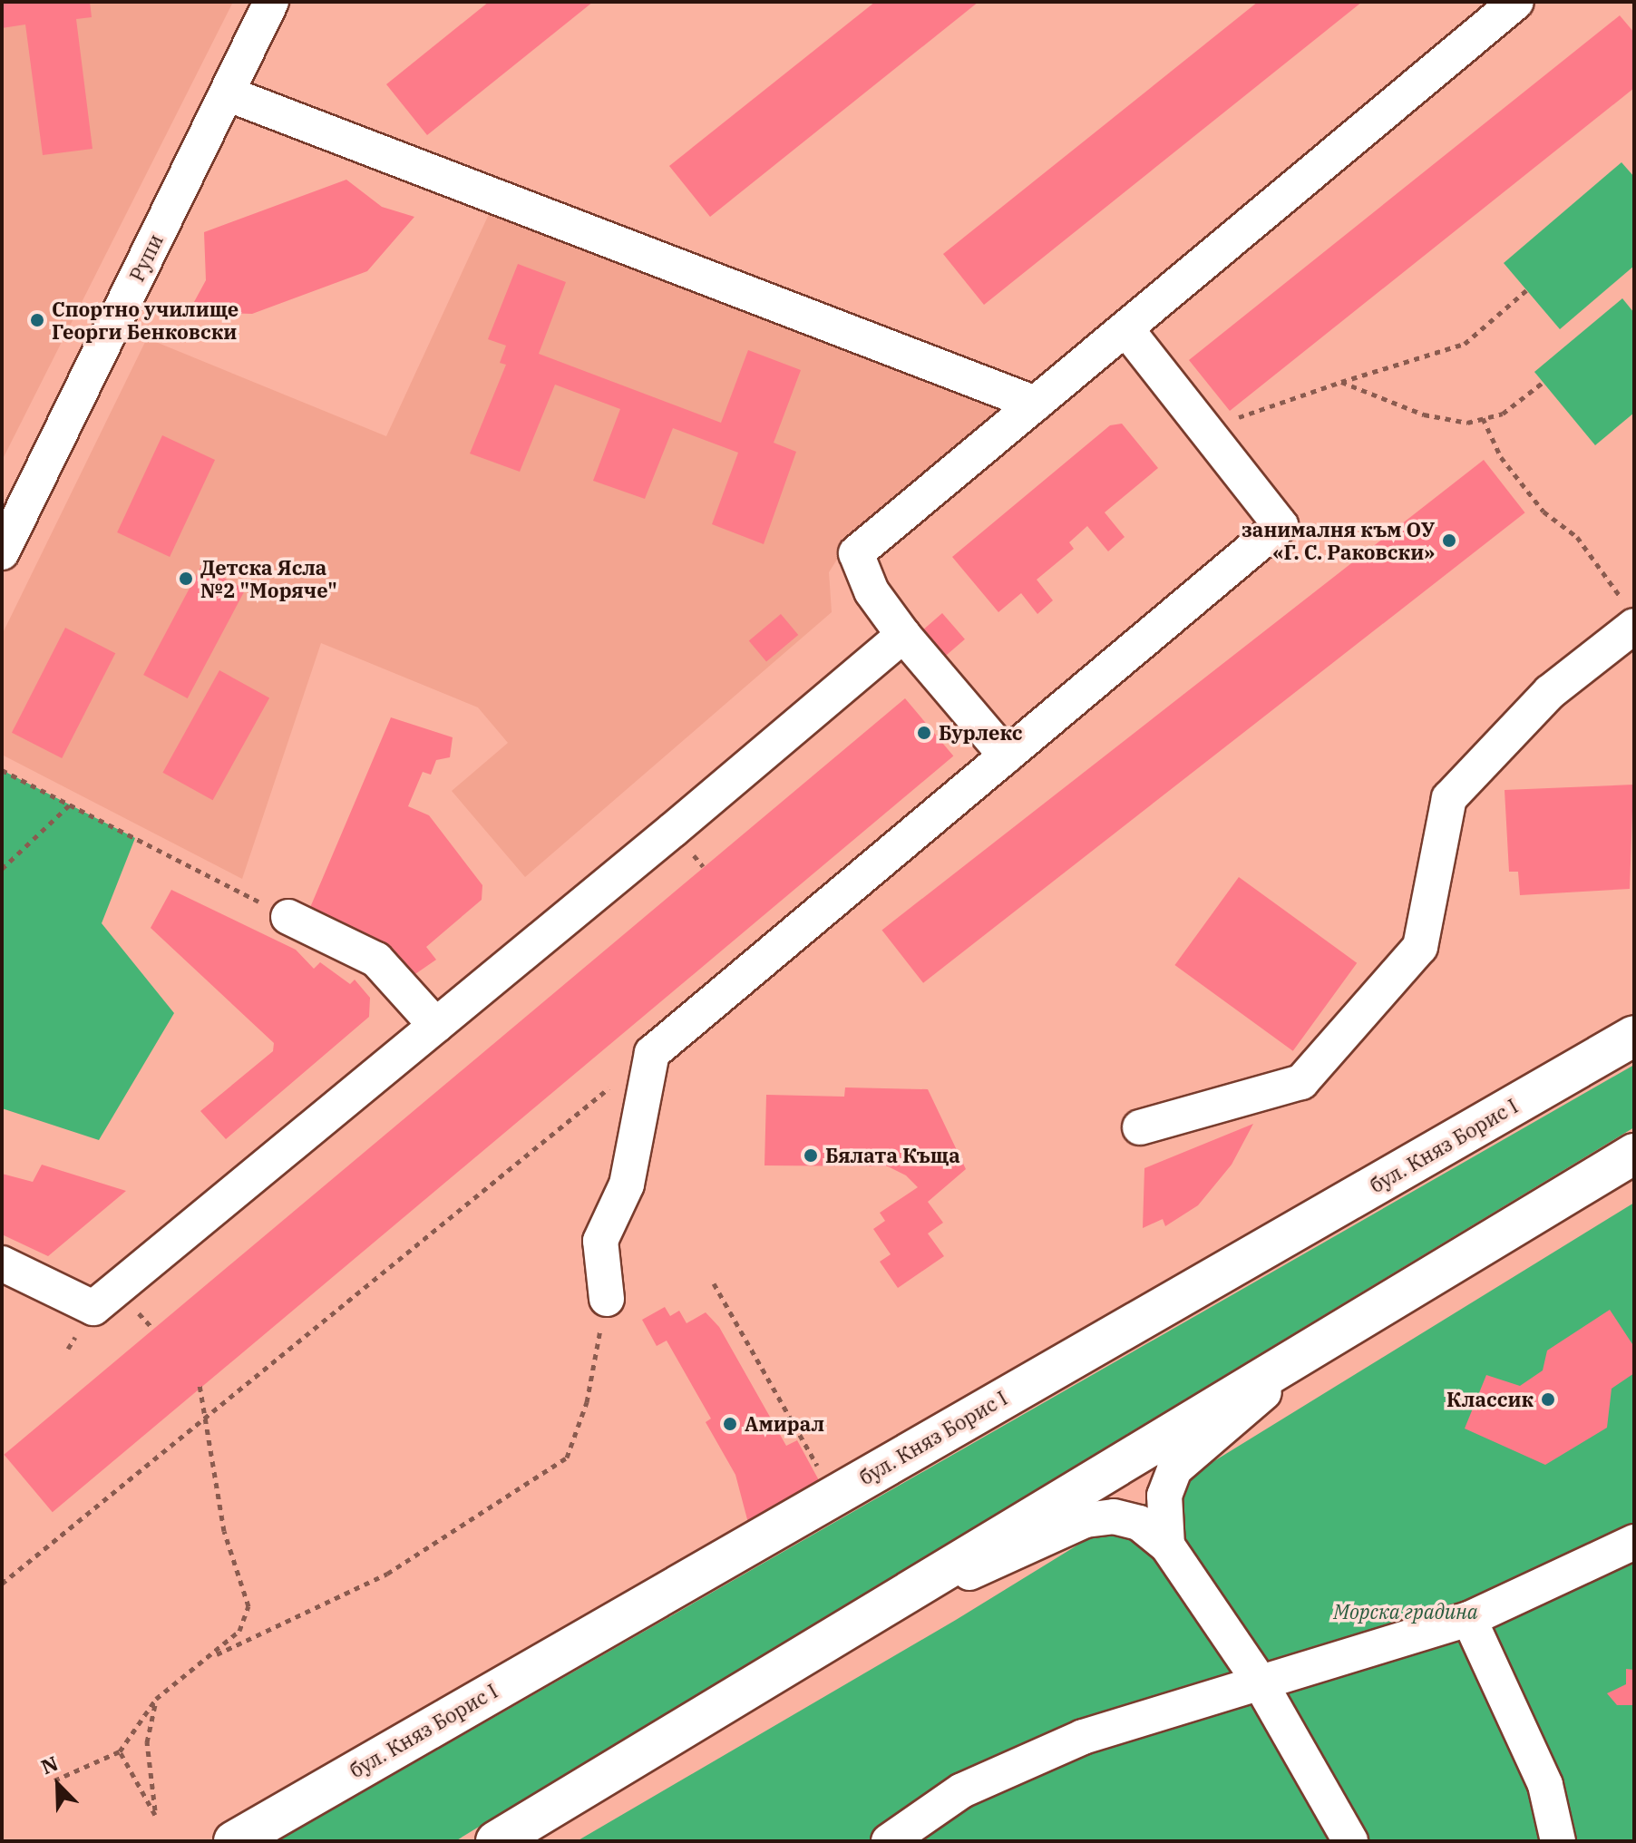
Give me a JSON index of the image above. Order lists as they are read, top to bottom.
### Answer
{
  "streets": {
    "main road": ["бул. Княз Борис I"],
    "street": ["Рупи"]
  },
  "parks": ["Морска градина"],
  "places": [
    "Спортно училище Георги Бенковски",
    "занималня към ОУ «Г. С. Раковски»",
    "Детска Ясла №2 \"Моряче\"",
    "Бурлекс",
    "Бялата Къща",
    "Классик",
    "Амирал"
  ],
  "north": "top left"
}
